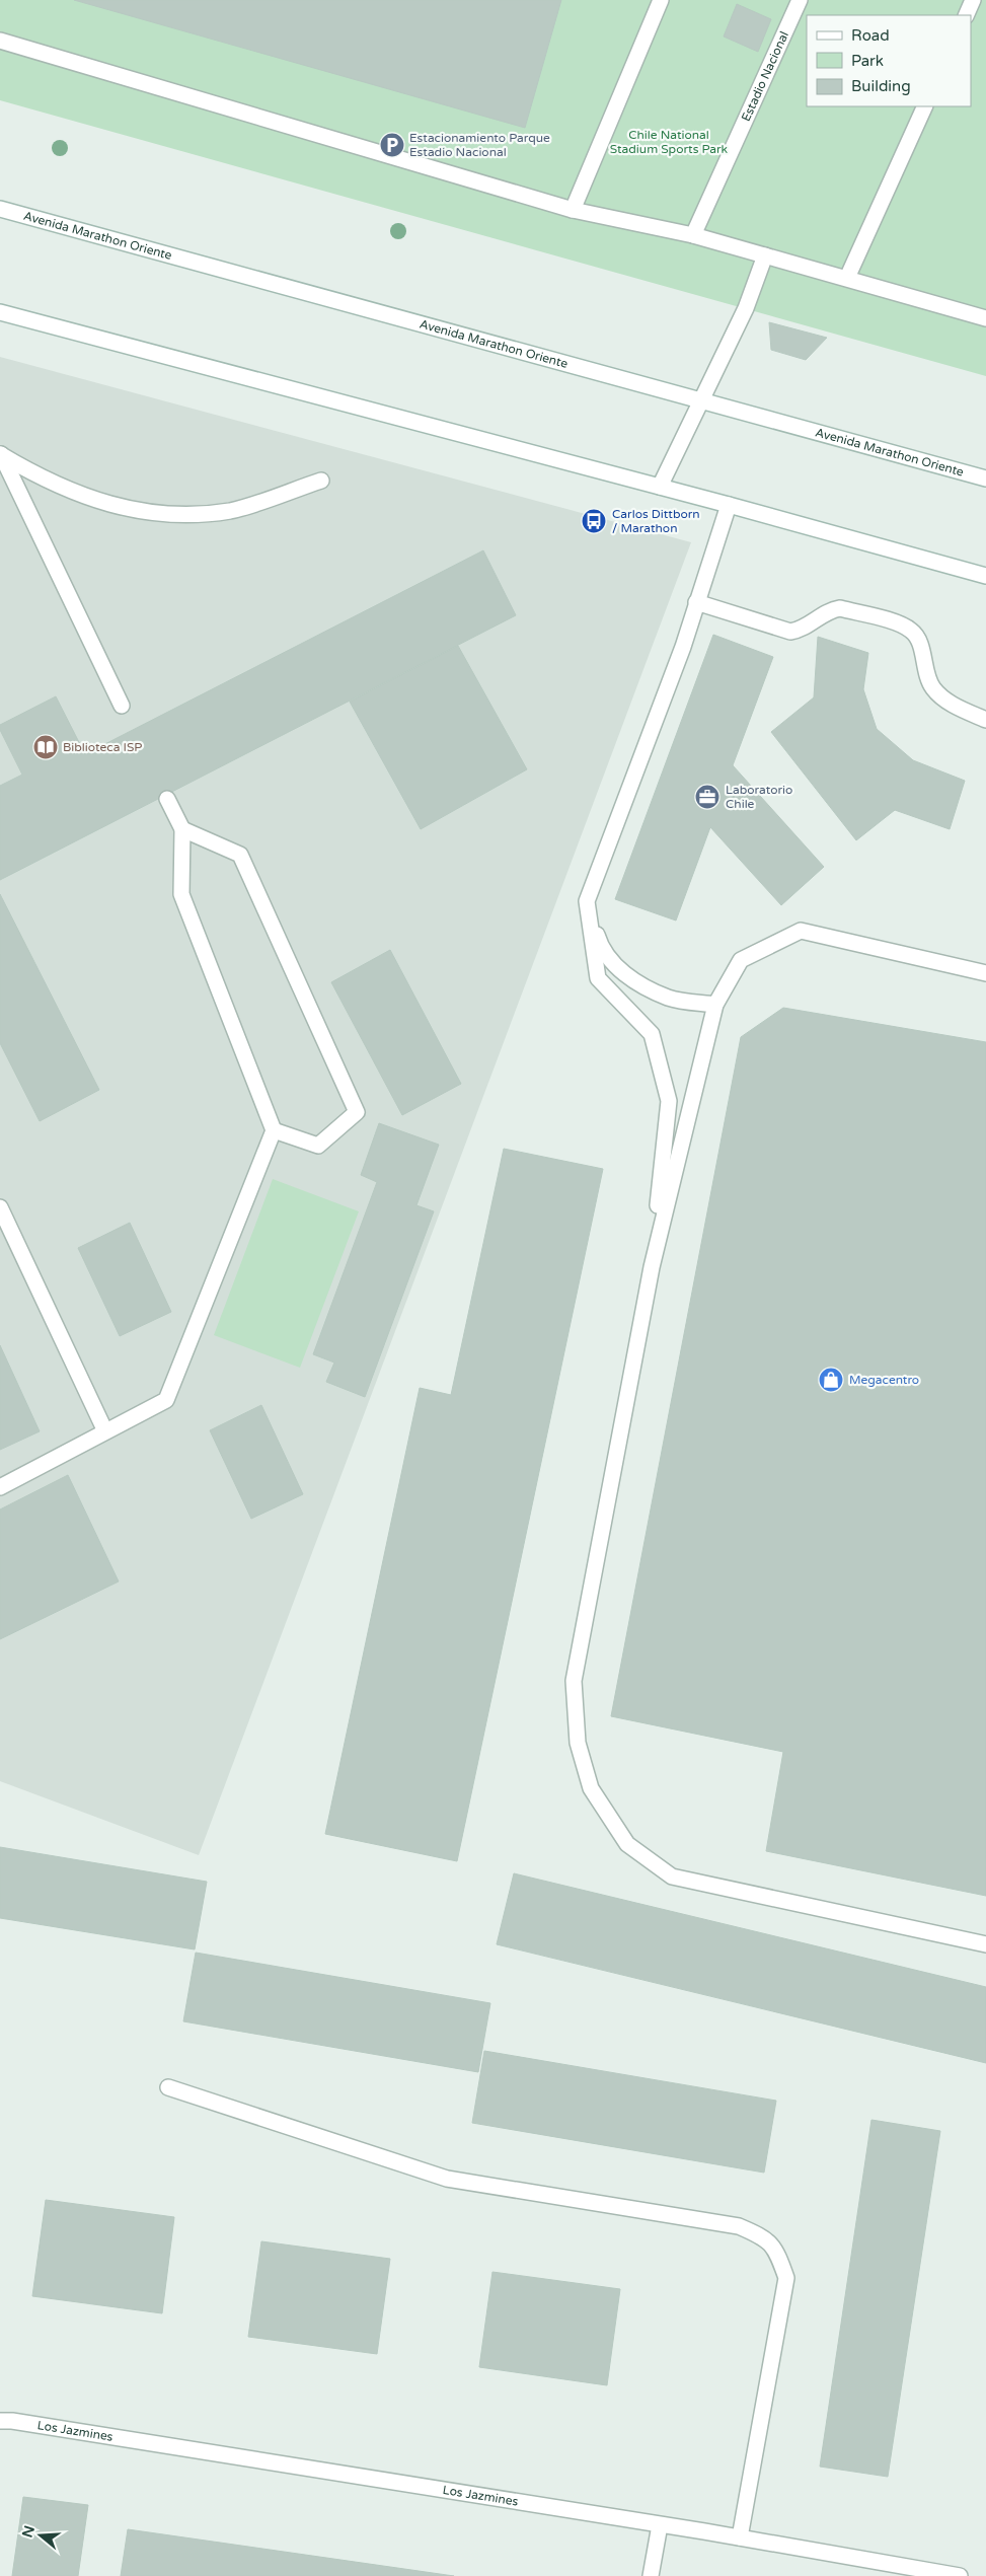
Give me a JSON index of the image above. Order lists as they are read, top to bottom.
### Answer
{
  "streets": {
    "main road": ["Estadio Nacional", "Avenida Marathon Oriente", "Los Jazmines"]
  },
  "parks": ["Chile National Stadium Sports Park"],
  "places": {
    "parking": ["Estacionamiento Parque Estadio Nacional"],
    "bus stop": ["Carlos Dittborn / Marathon"],
    "library": ["Biblioteca ISP"],
    "office": ["Laboratorio Chile"],
    "shop": ["Megacentro"]
  },
  "legend": ["Road", "Park", "Building"],
  "north": "left"
}
